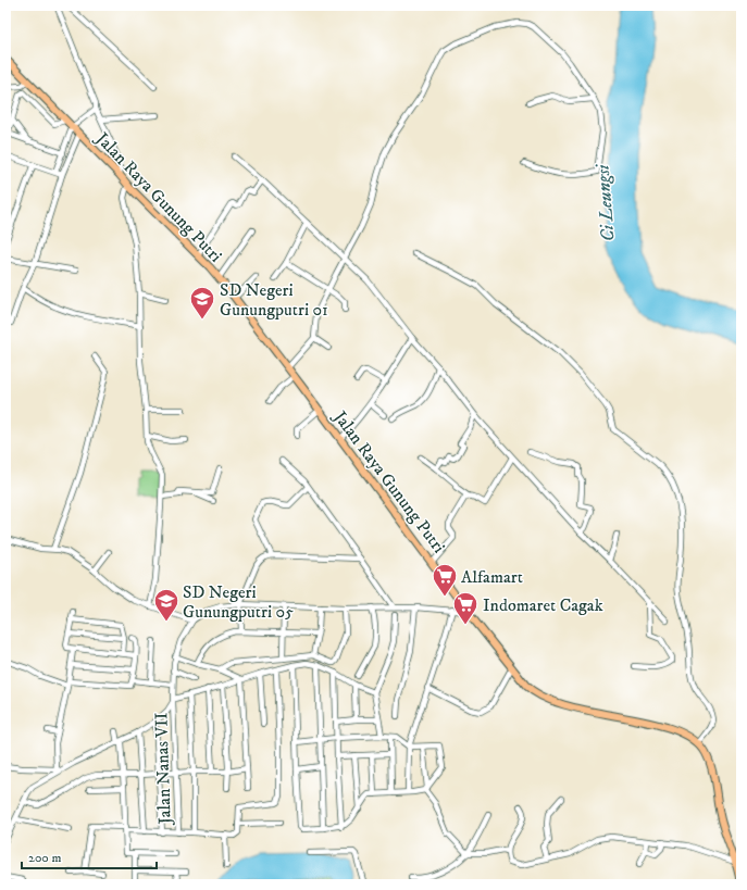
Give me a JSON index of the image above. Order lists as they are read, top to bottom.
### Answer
{
  "streets": {
    "main road": ["Jalan Raya Gunung Putri"],
    "street": ["Jalan Nanas VII"]
  },
  "water": ["Ci Leungsi"],
  "places": {
    "school or university": ["SD Negeri Gunungputri 01", "SD Negeri Gunungputri 05"],
    "supermarket": ["Alfamart", "Indomaret Cagak"]
  },
  "scale_bar": "200 m"
}
